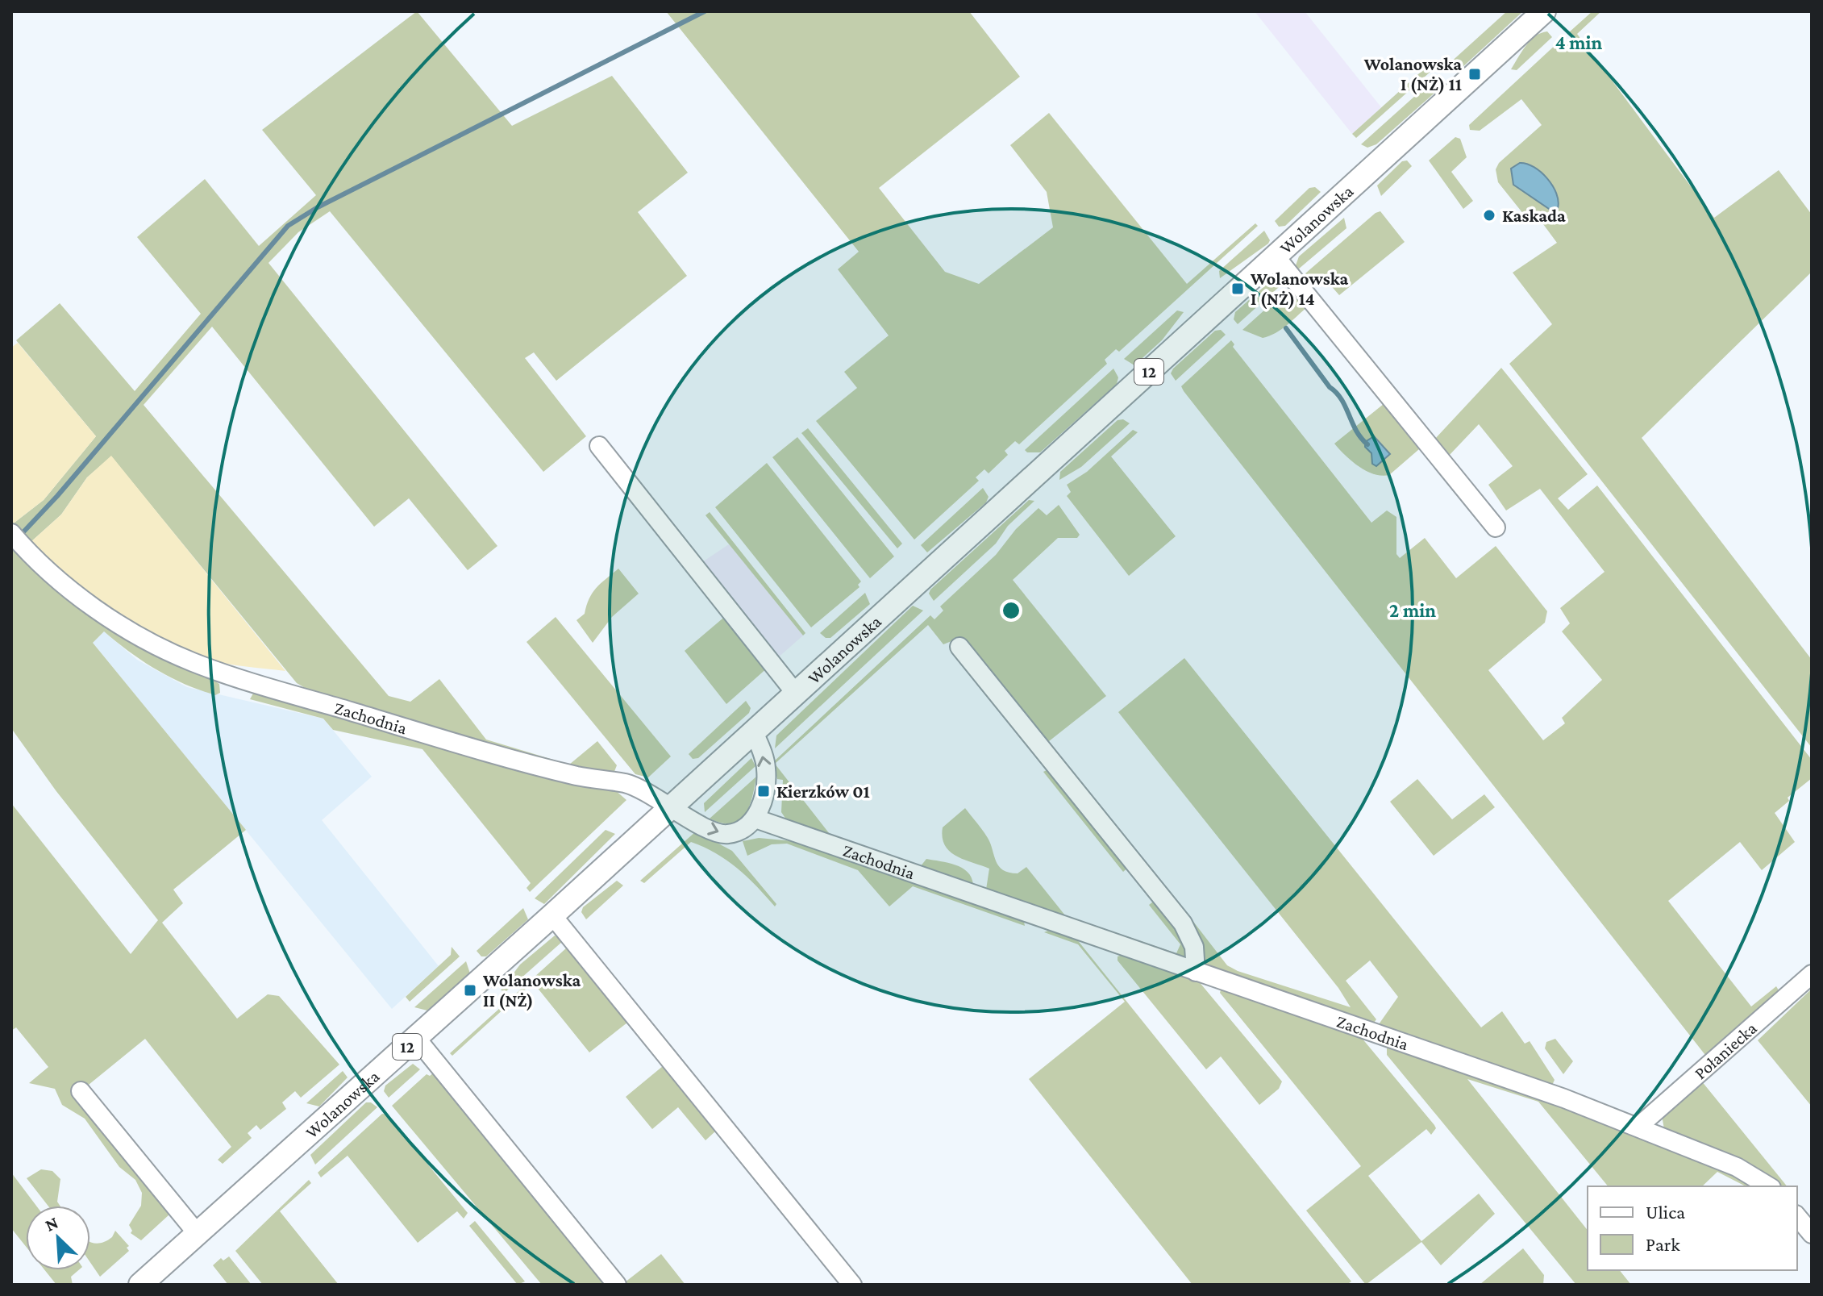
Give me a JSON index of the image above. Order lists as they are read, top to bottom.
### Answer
{
  "streets": {
    "main road": ["Wolanowska", "12"],
    "street": ["Zachodnia", "Połaniecka"]
  },
  "crossings": [
    ["Wolanowska", "Zachodnia"],
    ["Zachodnia", "Połaniecka"]
  ],
  "places": {
    "transit": [
      "Wolanowska I (NŻ) 11",
      "Wolanowska I (NŻ) 14",
      "Kierzków 01",
      "Wolanowska II (NŻ)"
    ],
    "other": ["Kaskada"]
  },
  "legend": ["Ulica", "Park"],
  "north": "top left",
  "rings": ["4 min", "2 min"]
}
